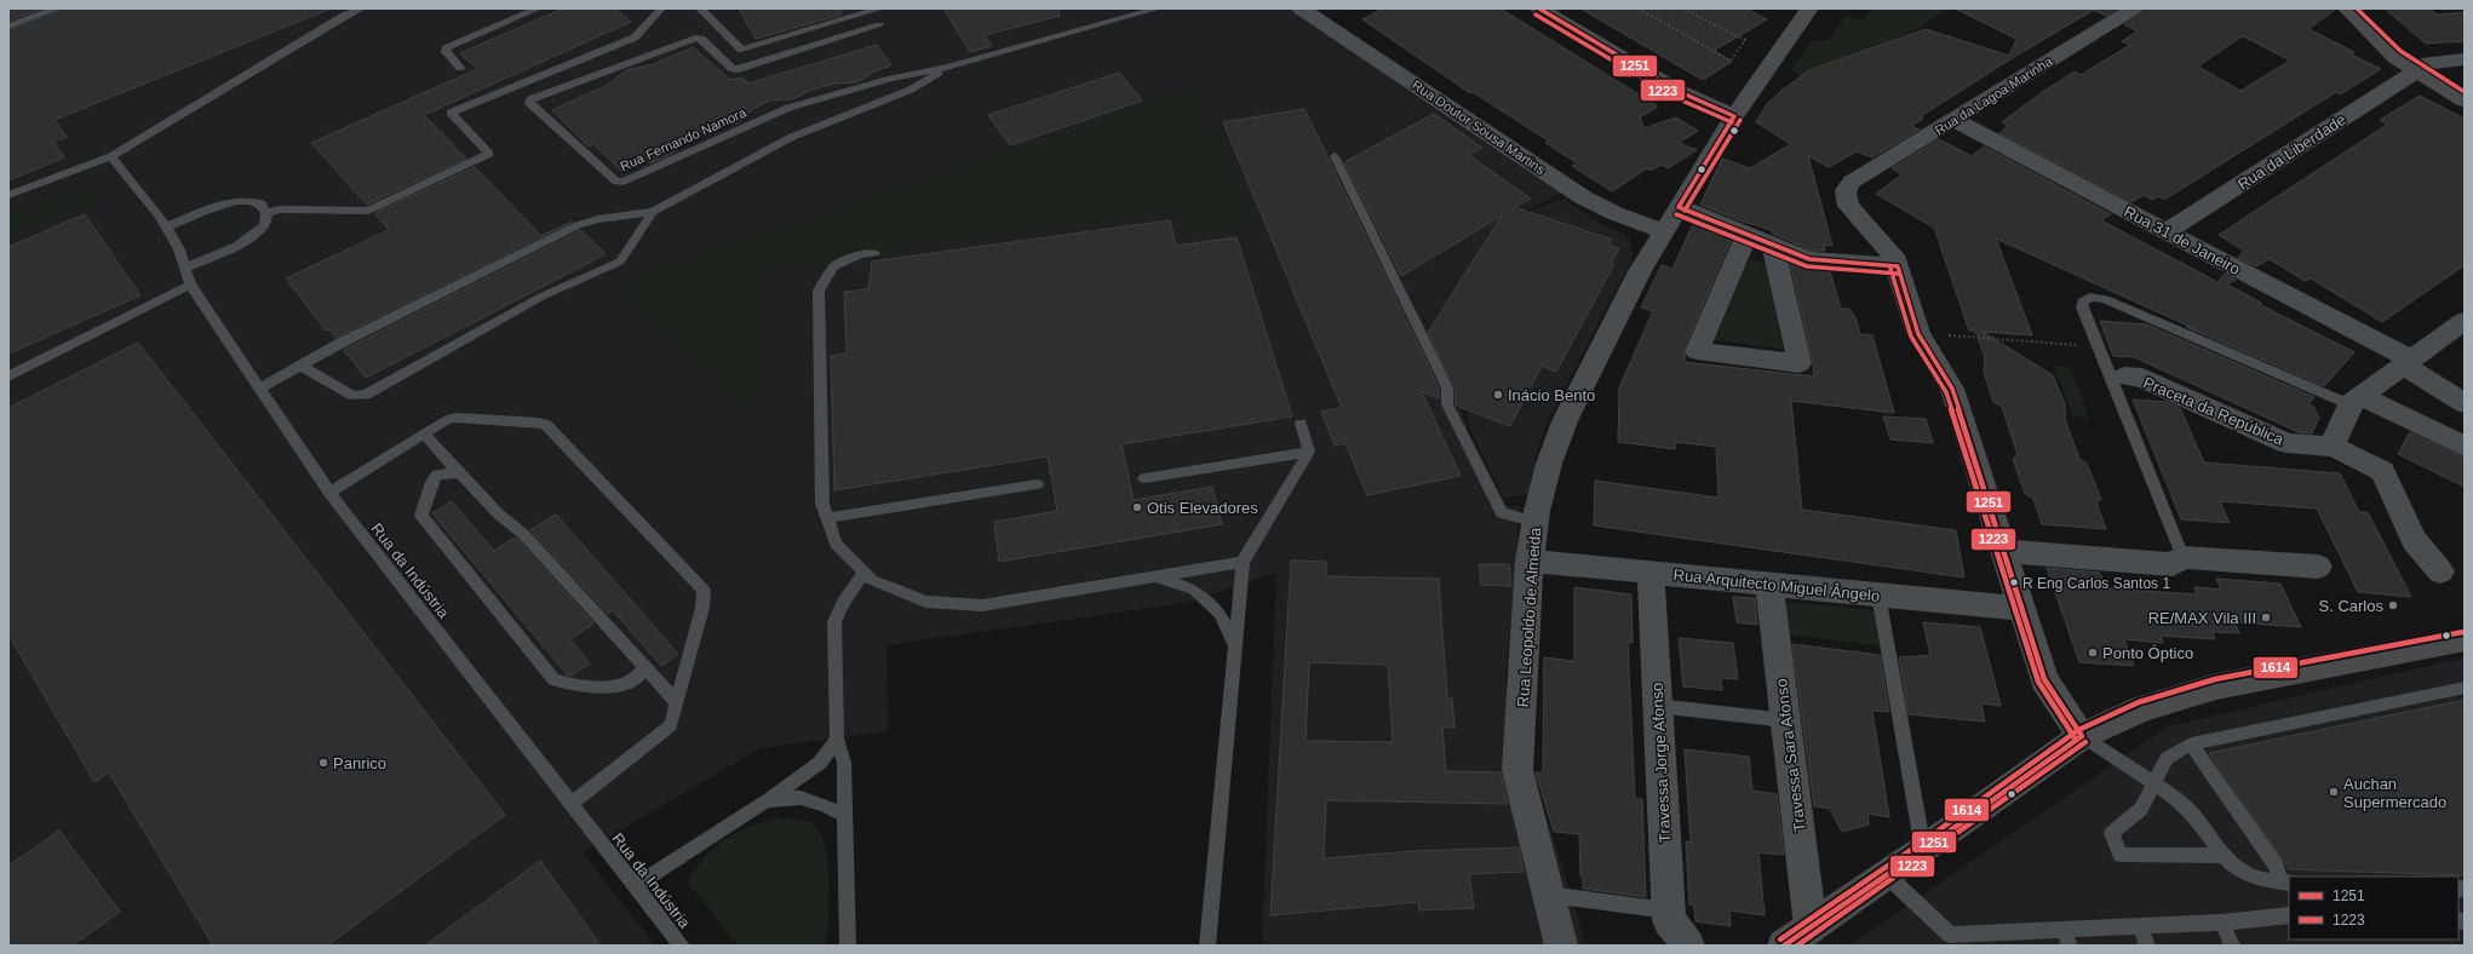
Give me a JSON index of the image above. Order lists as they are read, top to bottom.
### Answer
{
  "streets": {
    "street": [
      "Rua da Lagoa Marinha",
      "Rua Doutor Sousa Martins",
      "Rua da Liberdade",
      "Rua 31 de Janeiro",
      "Praceta da República",
      "Rua Arquitecto Miguel Ângelo",
      "Rua Leopoldo de Almeida",
      "Travessa Sara Afonso",
      "Travessa Jorge Afonso"
    ],
    "lane": ["Rua Fernando Namora", "Rua da Indústria"]
  },
  "crossings": [
    ["Rua da Lagoa Marinha", "Rua 31 de Janeiro"],
    ["Rua Doutor Sousa Martins", "Rua Leopoldo de Almeida"],
    ["Rua da Liberdade", "Rua 31 de Janeiro"],
    ["Rua Arquitecto Miguel Ângelo", "Rua Leopoldo de Almeida"],
    ["Rua Arquitecto Miguel Ângelo", "Travessa Sara Afonso"],
    ["Rua Arquitecto Miguel Ângelo", "Travessa Jorge Afonso"]
  ],
  "places": [
    "Inácio Bento",
    "Otis Elevadores",
    "R Eng Carlos Santos 1",
    "S. Carlos",
    "RE/MAX Vila III",
    "Ponto Óptico",
    "Panrico",
    "Auchan Supermercado"
  ],
  "lines": ["transit line 1251", "transit line 1614", "transit line 1223"],
  "legend": ["1251", "1223"]
}
